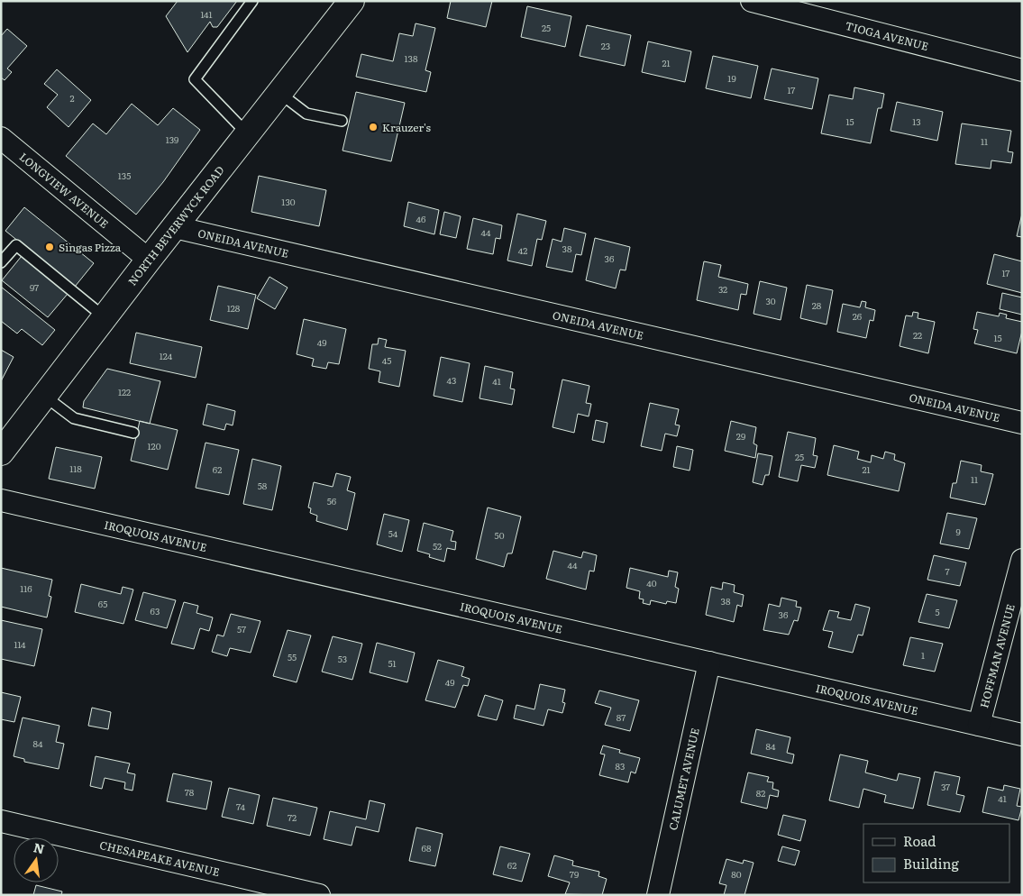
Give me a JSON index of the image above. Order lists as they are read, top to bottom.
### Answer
{
  "streets": {
    "street": [
      "TIOGA AVENUE",
      "LONGVIEW AVENUE",
      "NORTH BEVERWYCK ROAD",
      "ONEIDA AVENUE",
      "IROQUOIS AVENUE",
      "HOFFMAN AVENUE",
      "CALUMET AVENUE",
      "CHESAPEAKE AVENUE"
    ]
  },
  "crossings": [
    ["LONGVIEW AVENUE", "NORTH BEVERWYCK ROAD"],
    ["NORTH BEVERWYCK ROAD", "ONEIDA AVENUE"],
    ["IROQUOIS AVENUE", "HOFFMAN AVENUE"],
    ["IROQUOIS AVENUE", "CALUMET AVENUE"]
  ],
  "places": ["Krauzer's", "Singas Pizza"],
  "house_numbers": [
    "141",
    "25",
    "23",
    "138",
    "21",
    "19",
    "17",
    "2",
    "15",
    "13",
    "139",
    "11",
    "135",
    "130",
    "46",
    "44",
    "38",
    "42",
    "36",
    "17",
    "97",
    "32",
    "30",
    "28",
    "128",
    "26",
    "22",
    "15",
    "49",
    "124",
    "45",
    "43",
    "41",
    "122",
    "29",
    "120",
    "25",
    "118",
    "62",
    "21",
    "11",
    "58",
    "56",
    "9",
    "54",
    "50",
    "52",
    "44",
    "7",
    "40",
    "116",
    "38",
    "65",
    "63",
    "5",
    "36",
    "57",
    "114",
    "1",
    "55",
    "53",
    "51",
    "49",
    "87",
    "84",
    "84",
    "83",
    "37",
    "78",
    "82",
    "41",
    "74",
    "72",
    "68",
    "62",
    "79",
    "80"
  ],
  "legend": ["Road", "Building"],
  "north": "top"
}
